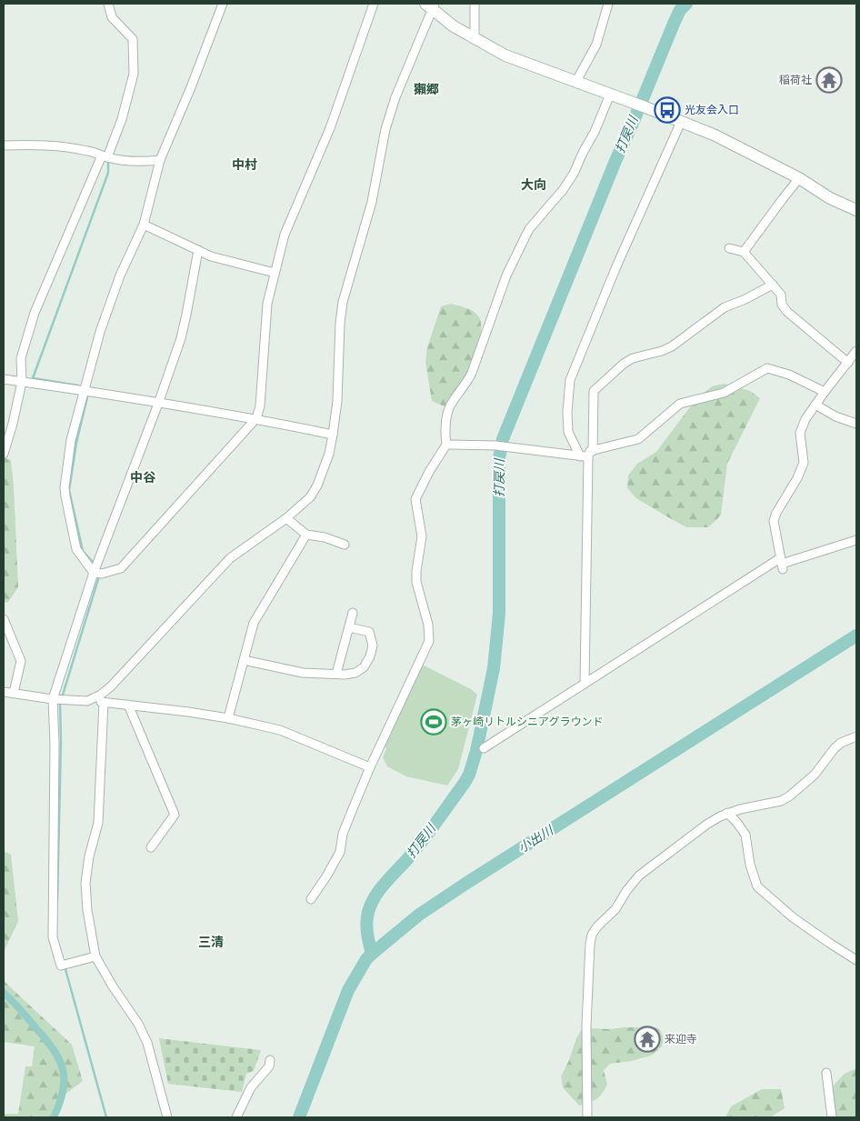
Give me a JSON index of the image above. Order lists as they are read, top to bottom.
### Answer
{
  "districts": [
    "獺郷",
    "中村",
    "大向",
    "中谷",
    "三清"
  ],
  "water": ["打戻川", "小出川"],
  "places": {
    "temple": ["稲荷社", "来迎寺"],
    "bus stop": ["光友会入口"],
    "sports": ["茅ヶ崎リトルシニアグラウンド"]
  }
}
